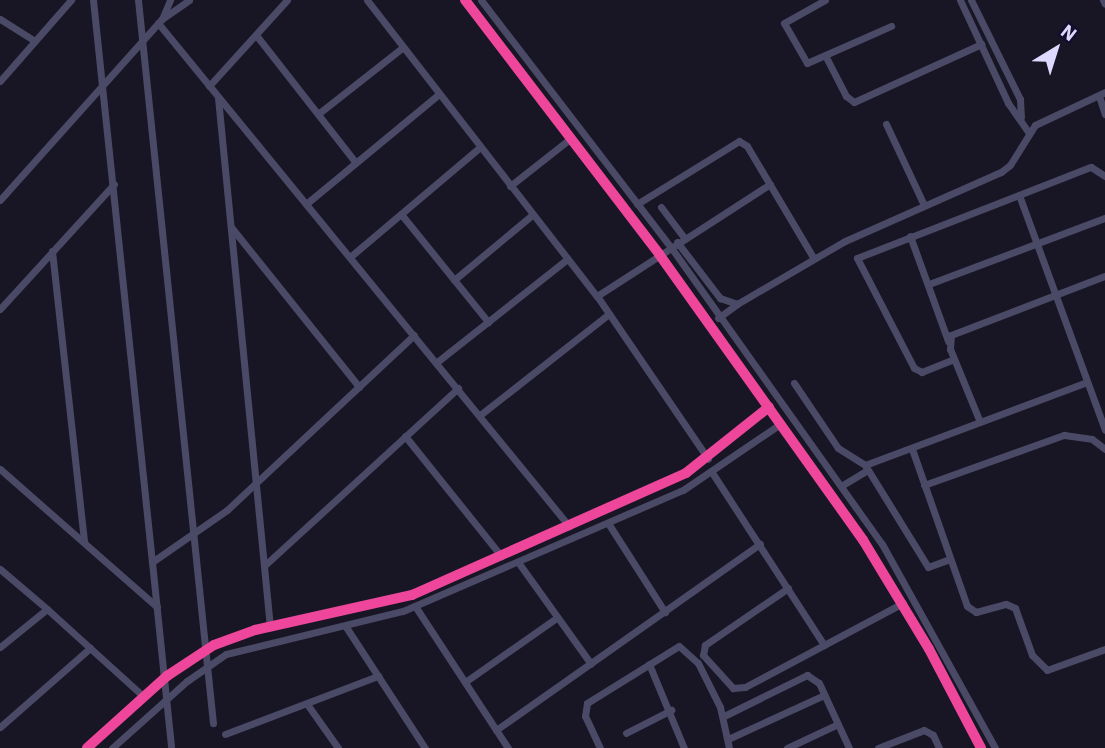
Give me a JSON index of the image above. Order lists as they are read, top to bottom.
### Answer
{
  "north": "top right"
}
